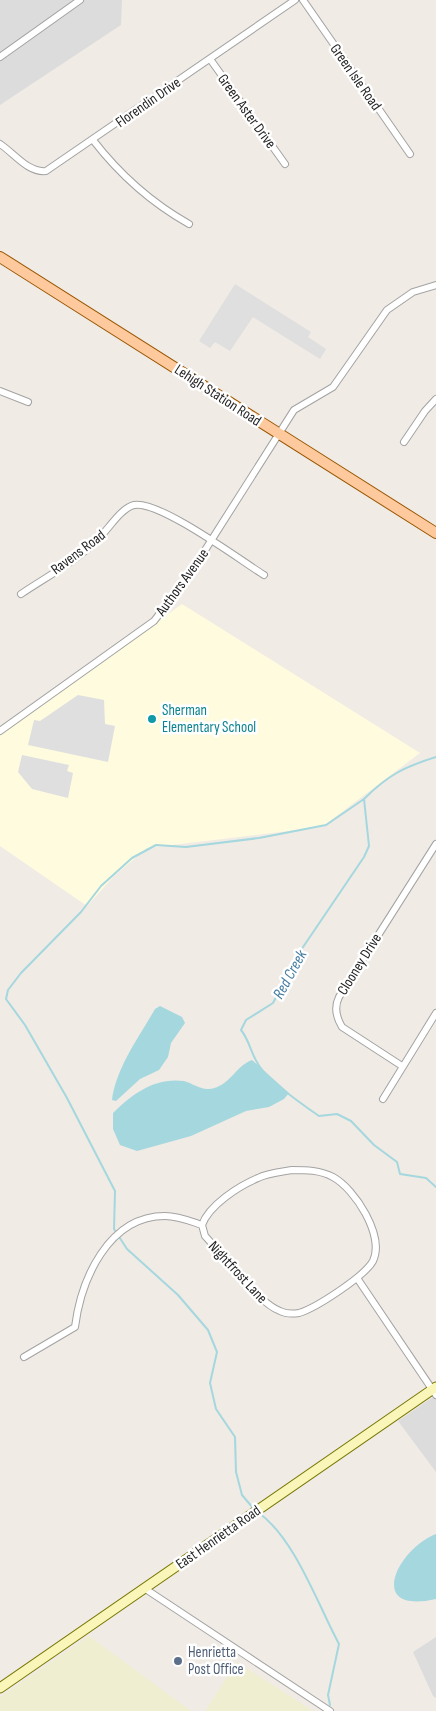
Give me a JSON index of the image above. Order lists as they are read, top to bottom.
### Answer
{
  "streets": {
    "main road": ["Lehigh Station Road", "East Henrietta Road"],
    "street": [
      "Green Isle Road",
      "Florendin Drive",
      "Green Aster Drive",
      "Ravens Road",
      "Authors Avenue",
      "Clooney Drive",
      "Nightfrost Lane"
    ]
  },
  "crossings": [
    ["Florendin Drive", "Green Aster Drive"],
    ["Lehigh Station Road", "Authors Avenue"],
    ["Ravens Road", "Authors Avenue"]
  ],
  "water": ["Red Creek"],
  "places": ["Sherman Elementary School", "Henrietta Post Office"]
}
